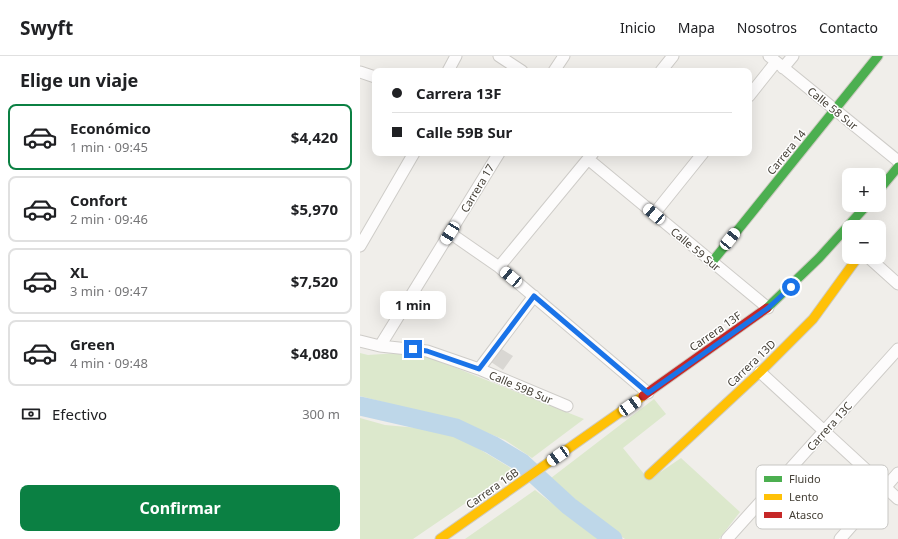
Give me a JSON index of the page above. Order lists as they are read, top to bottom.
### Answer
{
  "streets": {
    "street": [
      "Calle 58 Sur",
      "Carrera 14",
      "Carrera 17",
      "Calle 59 Sur",
      "Carrera 13F",
      "Carrera 13D",
      "Calle 59B Sur",
      "Carrera 13C",
      "Carrera 16B"
    ]
  },
  "crossings": [
    ["Calle 58 Sur", "Carrera 14"],
    ["Carrera 14", "Calle 59 Sur"],
    ["Carrera 17", "Calle 59B Sur"],
    ["Calle 59 Sur", "Carrera 13F"],
    ["Carrera 13F", "Carrera 16B"]
  ],
  "legend": ["Fluido", "Lento", "Atasco"],
  "page": {
    "header": "Swyft",
    "nav": [
      "Inicio",
      "Mapa",
      "Nosotros",
      "Contacto"
    ],
    "heading": "Elige un viaje",
    "banner": ["Carrera 13F", "Calle 59B Sur"],
    "list": [
      {
        "name": "Económico",
        "note": "1 min · 09:45",
        "value": "$4,420"
      },
      {
        "name": "Confort",
        "note": "2 min · 09:46",
        "value": "$5,970"
      },
      {
        "name": "XL",
        "note": "3 min · 09:47",
        "value": "$7,520"
      },
      {
        "name": "Green",
        "note": "4 min · 09:48",
        "value": "$4,080"
      }
    ],
    "map_buttons": ["+", "−"],
    "bubble": "1 min",
    "pay": ["Efectivo", "300 m"],
    "buttons": "Confirmar"
  }
}
